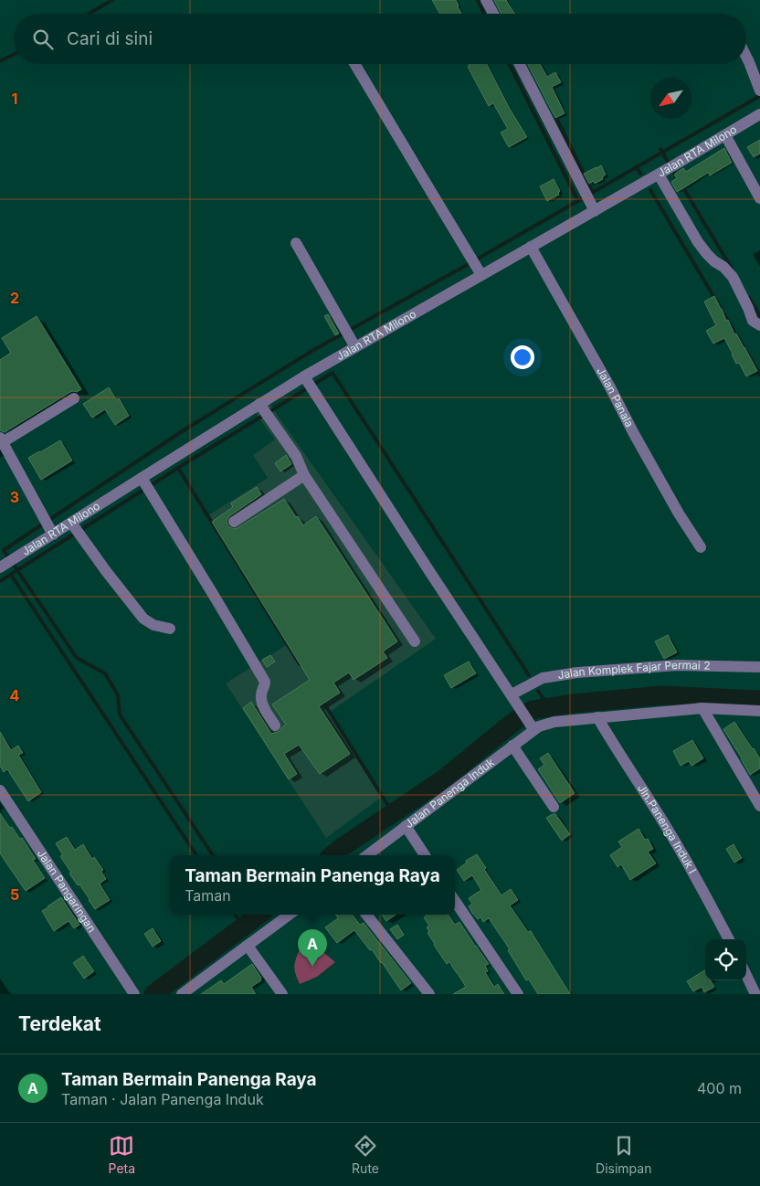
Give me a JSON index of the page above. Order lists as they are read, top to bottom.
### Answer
{
  "streets": {
    "street": [
      "Jalan RTA Milono",
      "Jalan Panala",
      "Jalan Komplek Fajar Permai 2",
      "Jalan Panenga Induk",
      "Jln.Panenga Induk I",
      "Jalan Pangaringan"
    ]
  },
  "crossings": [
    ["Jalan RTA Milono", "Jalan Panala"],
    ["Jalan Panenga Induk", "Jln.Panenga Induk I"]
  ],
  "north": "bottom left",
  "page": {
    "search": "Cari di sini",
    "popup": ["Taman Bermain Panenga Raya", "Taman"],
    "pins": "A",
    "heading": "Terdekat",
    "list": [
      {
        "mark": "A",
        "name": "Taman Bermain Panenga Raya",
        "note": "Taman · Jalan Panenga Induk",
        "value": "400 m"
      }
    ],
    "nav": ["Peta", "Rute", "Disimpan"]
  },
  "grid": {
    "rows": [
      "1",
      "2",
      "3",
      "4",
      "5"
    ]
  }
}
